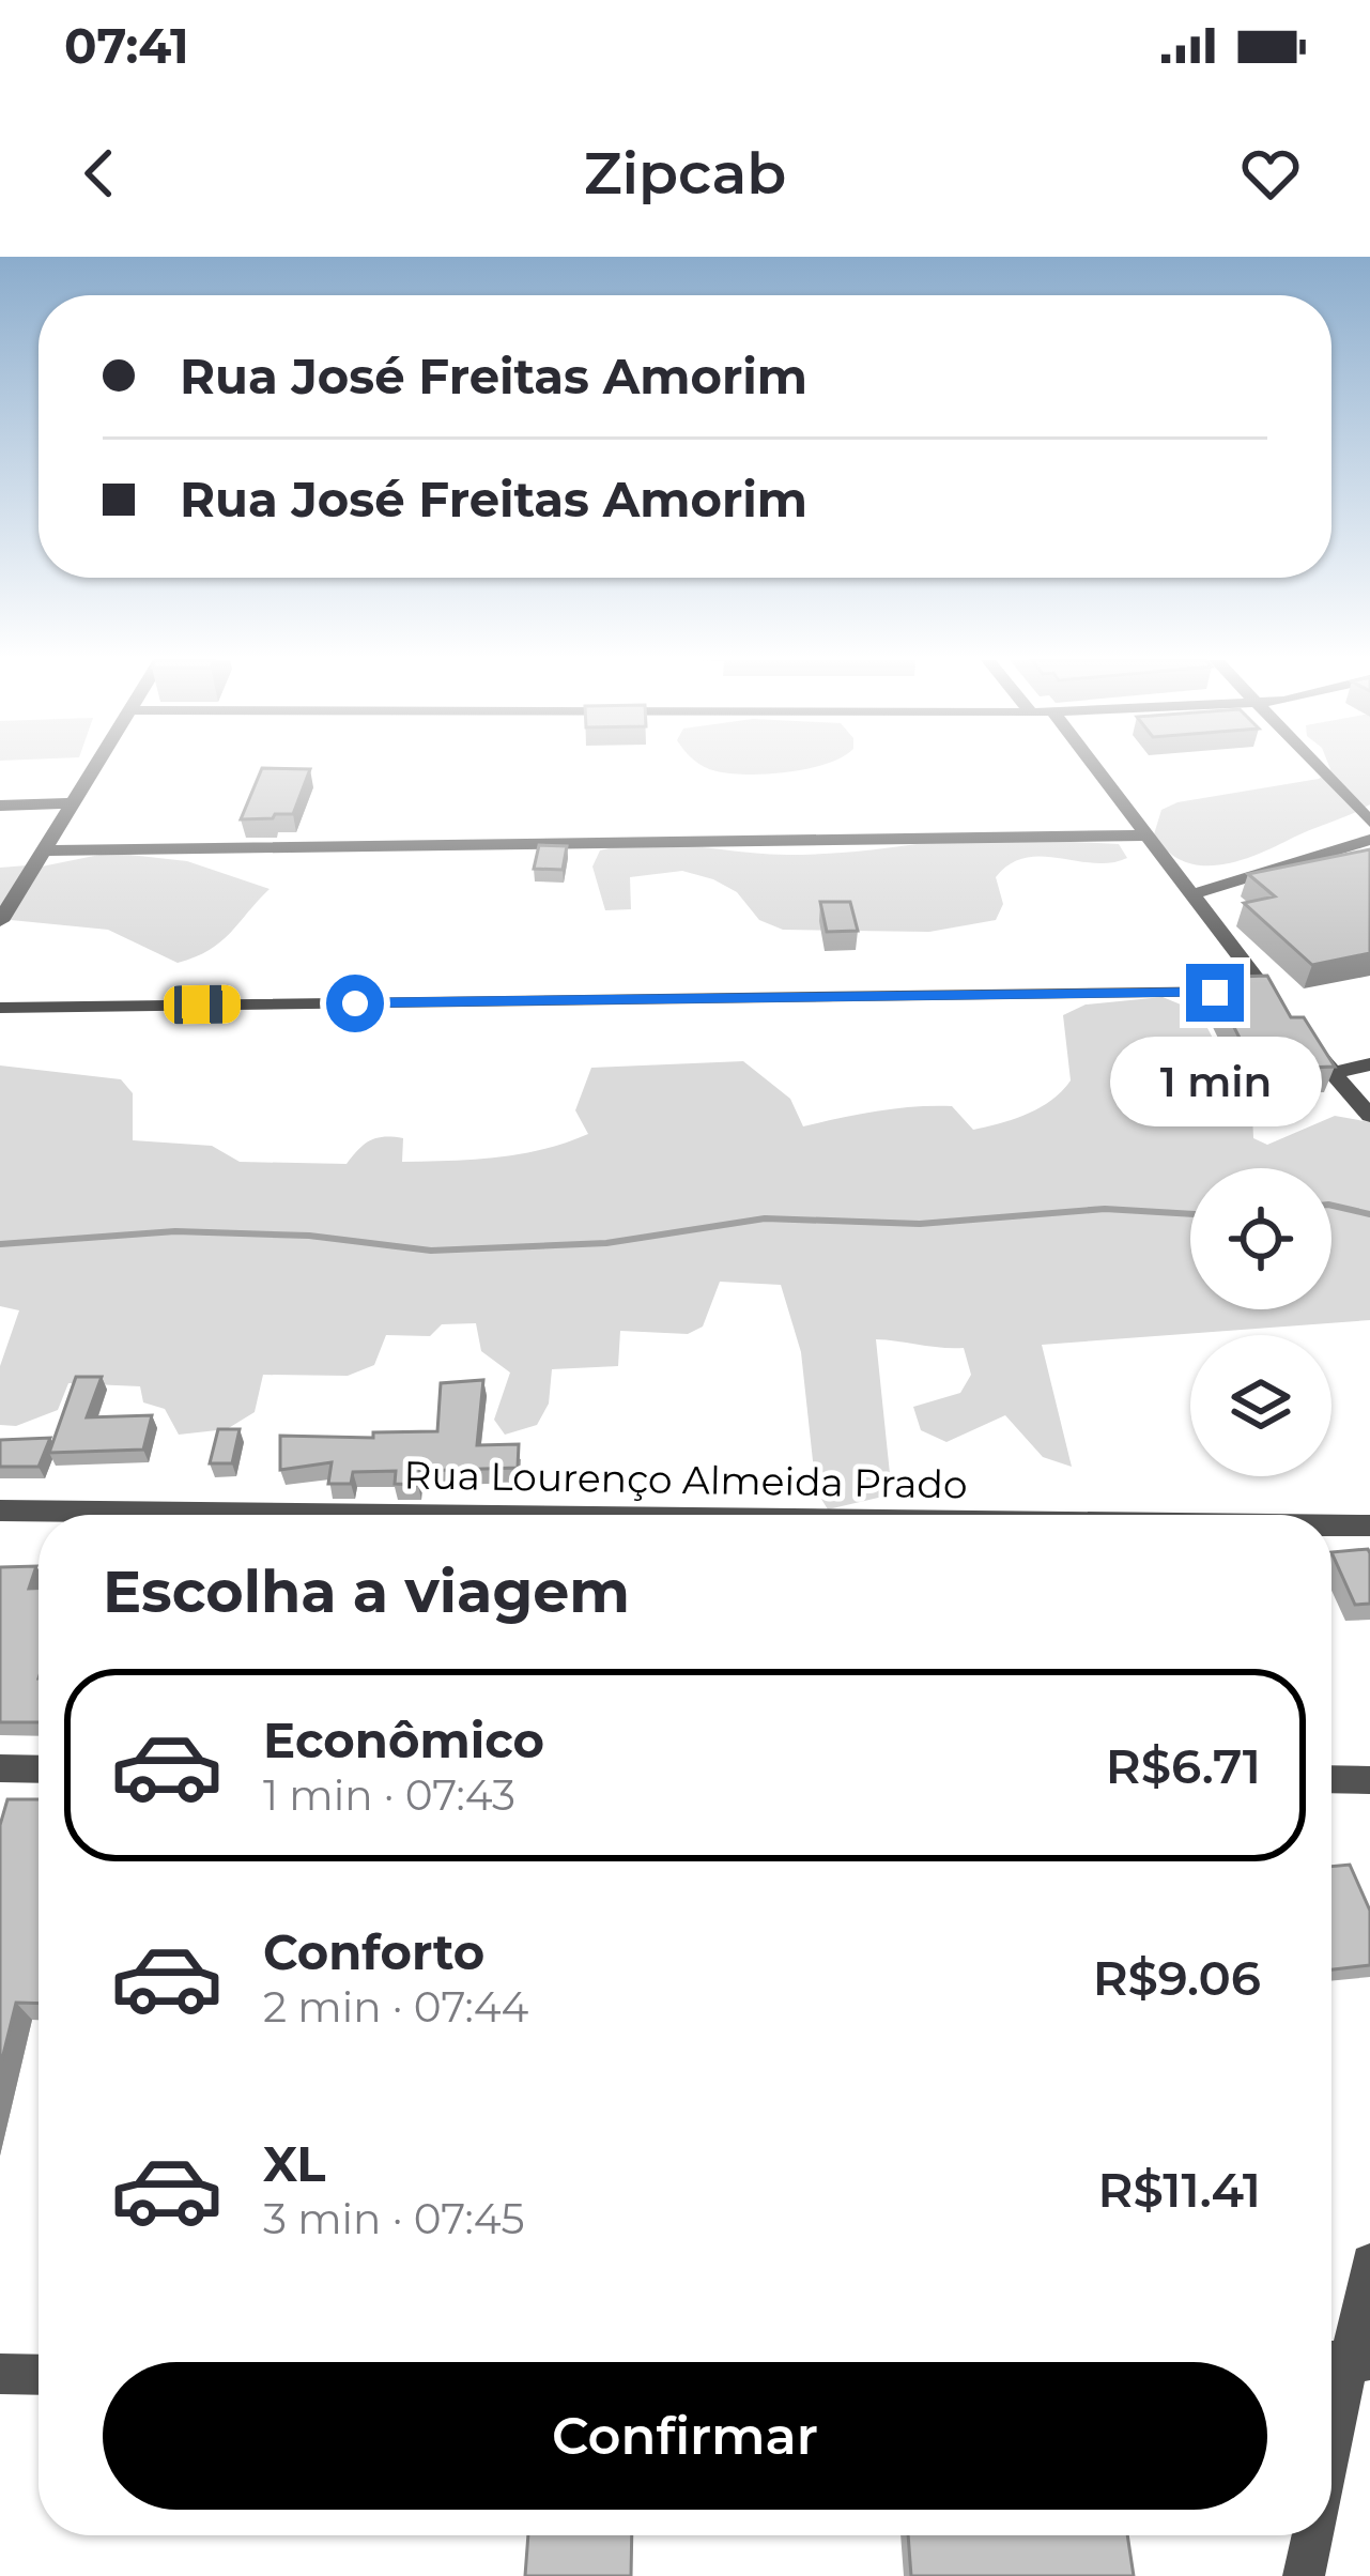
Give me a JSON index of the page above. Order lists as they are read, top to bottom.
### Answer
{
  "streets": {
    "street": ["Rua Lourenço Almeida Prado"]
  },
  "page": {
    "status": "07:41",
    "header": "Zipcab",
    "banner": ["Rua José Freitas Amorim", "Rua José Freitas Amorim"],
    "bubble": "1 min",
    "heading": "Escolha a viagem",
    "list": [
      {
        "name": "Econômico",
        "note": "1 min · 07:43",
        "value": "R$6.71"
      },
      {
        "name": "Conforto",
        "note": "2 min · 07:44",
        "value": "R$9.06"
      },
      {
        "name": "XL",
        "note": "3 min · 07:45",
        "value": "R$11.41"
      }
    ],
    "buttons": "Confirmar"
  }
}
